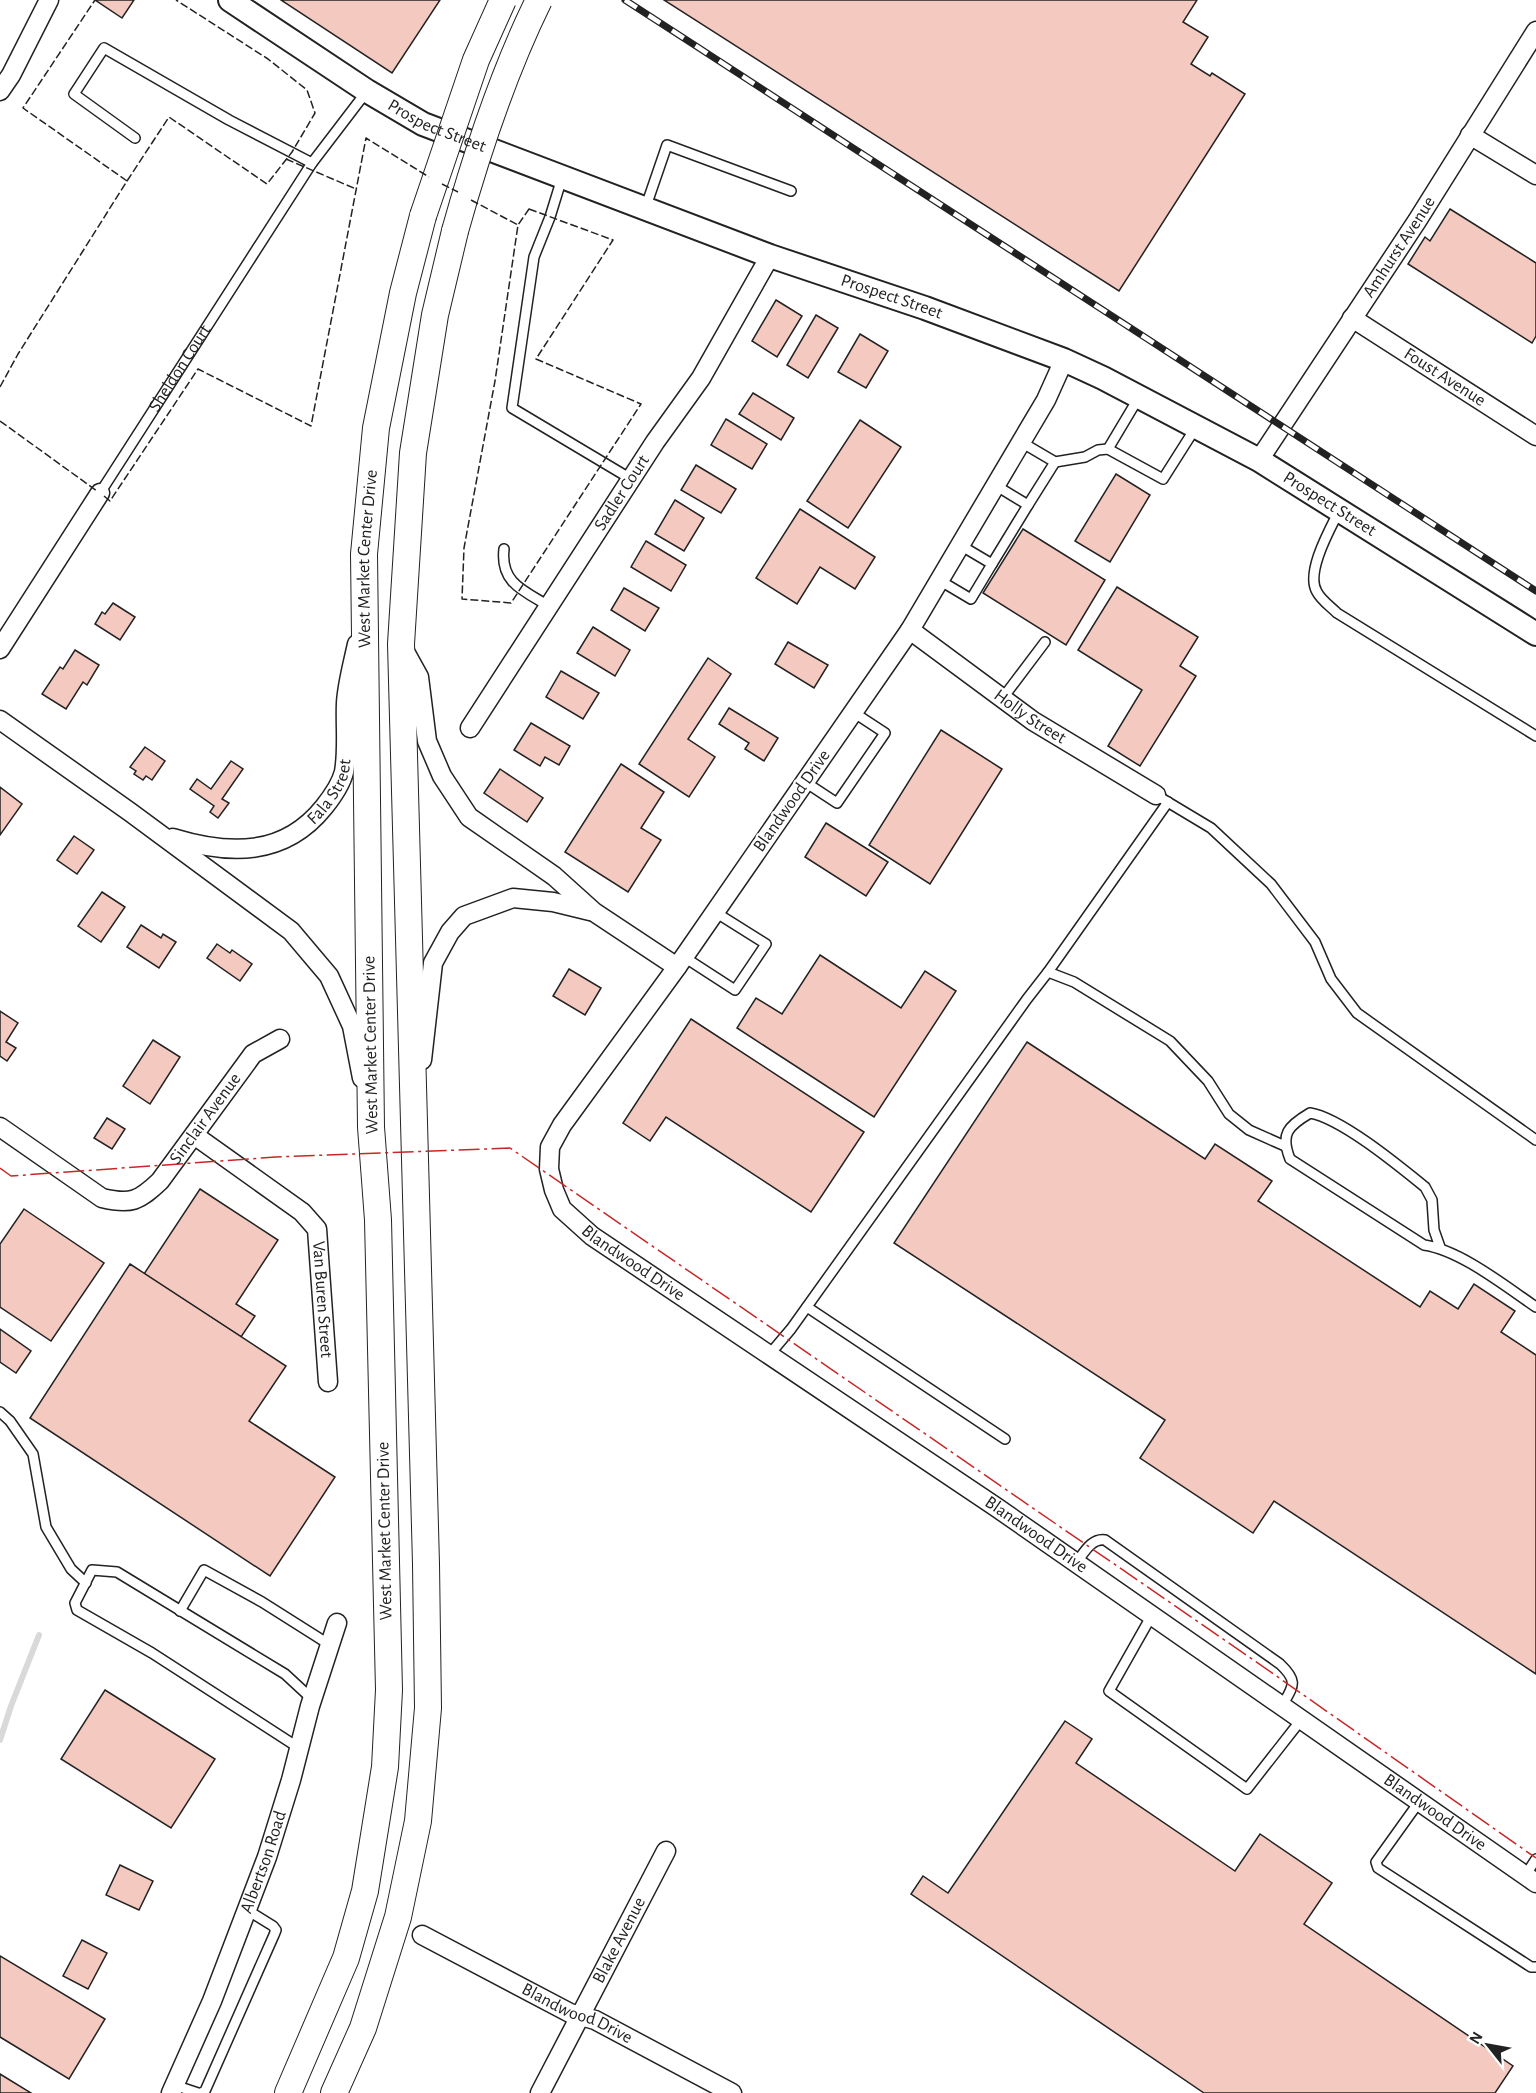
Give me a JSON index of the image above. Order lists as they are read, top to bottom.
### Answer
{
  "streets": {
    "main road": ["West Market Center Drive"],
    "street": [
      "Prospect Street",
      "Amhurst Avenue",
      "Sheldon Court",
      "Foust Avenue",
      "Sadler Court",
      "Holly Street",
      "Fala Street",
      "Blandwood Drive",
      "Sinclair Avenue",
      "Van Buren Street",
      "Albertson Road",
      "Blake Avenue"
    ]
  },
  "crossings": [
    ["Prospect Street", "Amhurst Avenue"],
    ["Prospect Street", "Sheldon Court"],
    ["Prospect Street", "Sadler Court"],
    ["Prospect Street", "Blandwood Drive"],
    ["Amhurst Avenue", "Foust Avenue"],
    ["West Market Center Drive", "Fala Street"],
    ["Holly Street", "Blandwood Drive"],
    ["Blandwood Drive", "Blake Avenue"],
    ["Sinclair Avenue", "Van Buren Street"]
  ],
  "north": "top left"
}
